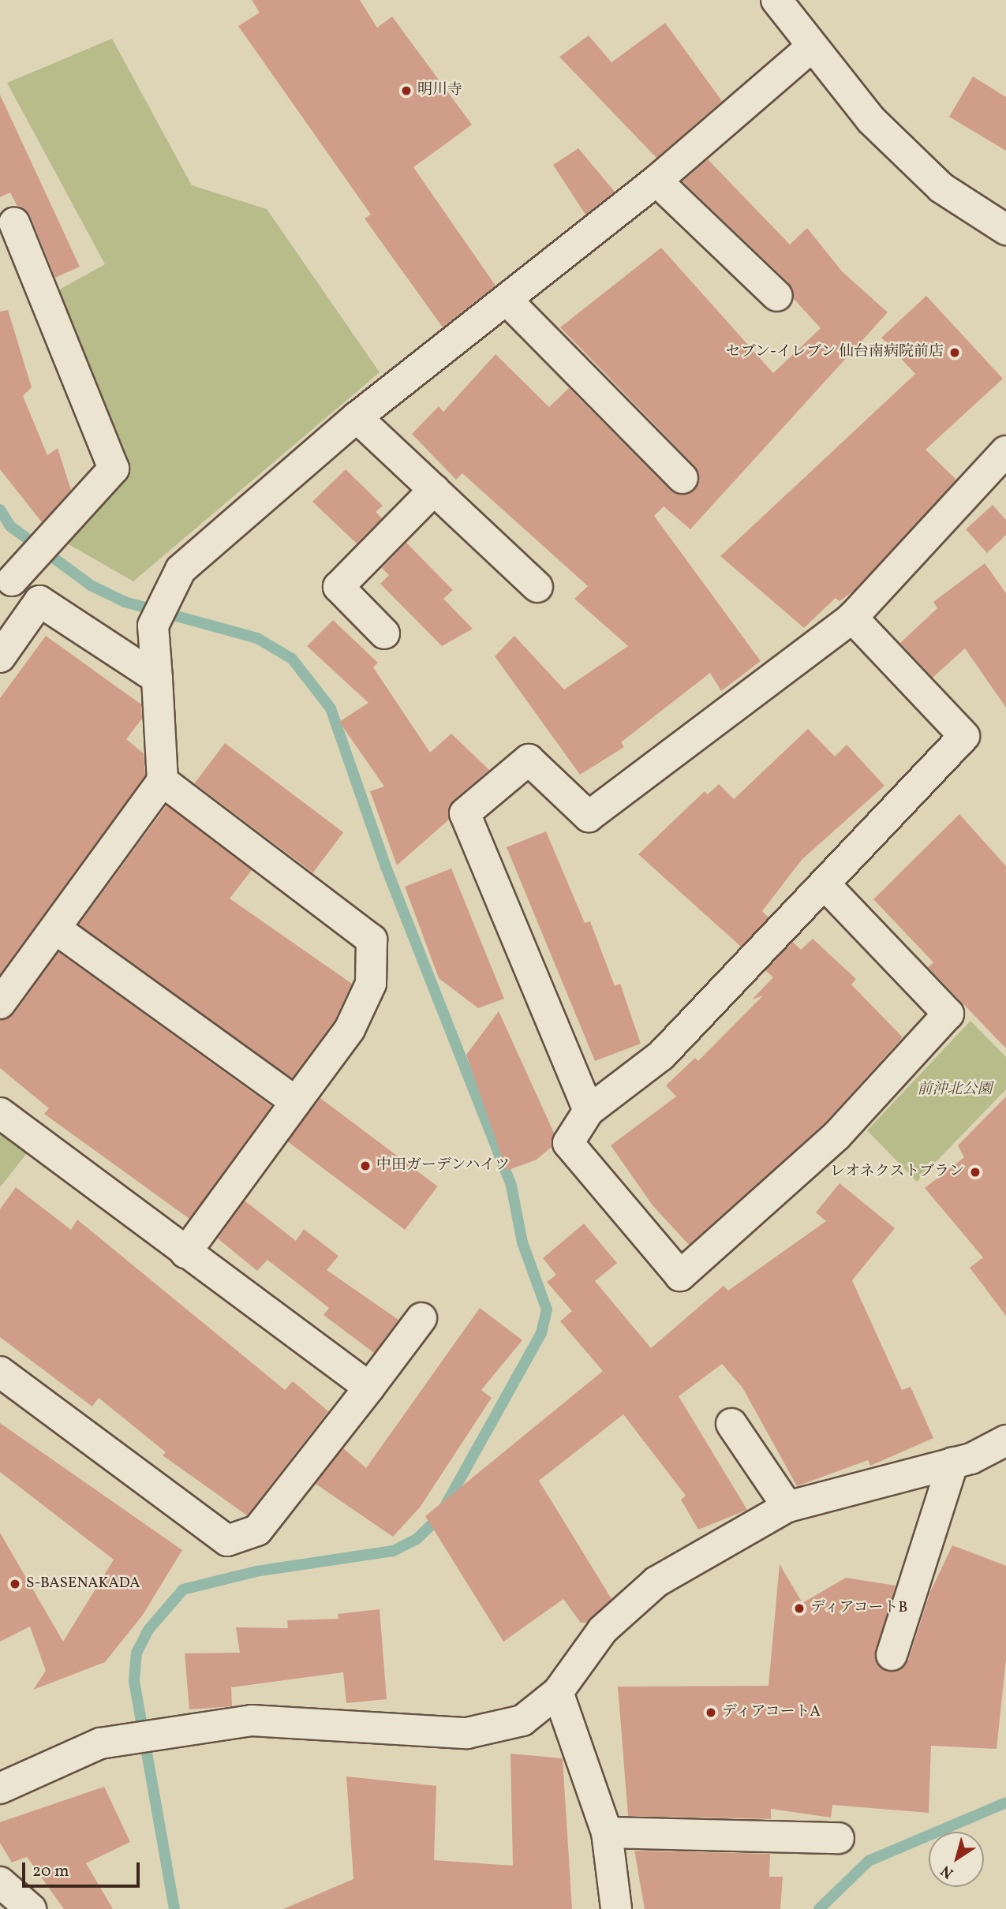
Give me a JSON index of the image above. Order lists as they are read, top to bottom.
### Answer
{
  "parks": ["前沖北公園"],
  "places": [
    "明川寺",
    "セブン-イレブン 仙台南病院前店",
    "中田ガーデンハイツ",
    "レオネクストブラン",
    "S-BASENAKADA",
    "ディアコートB",
    "ディアコートA"
  ],
  "scale_bar": "20 m",
  "north": "bottom left"
}
